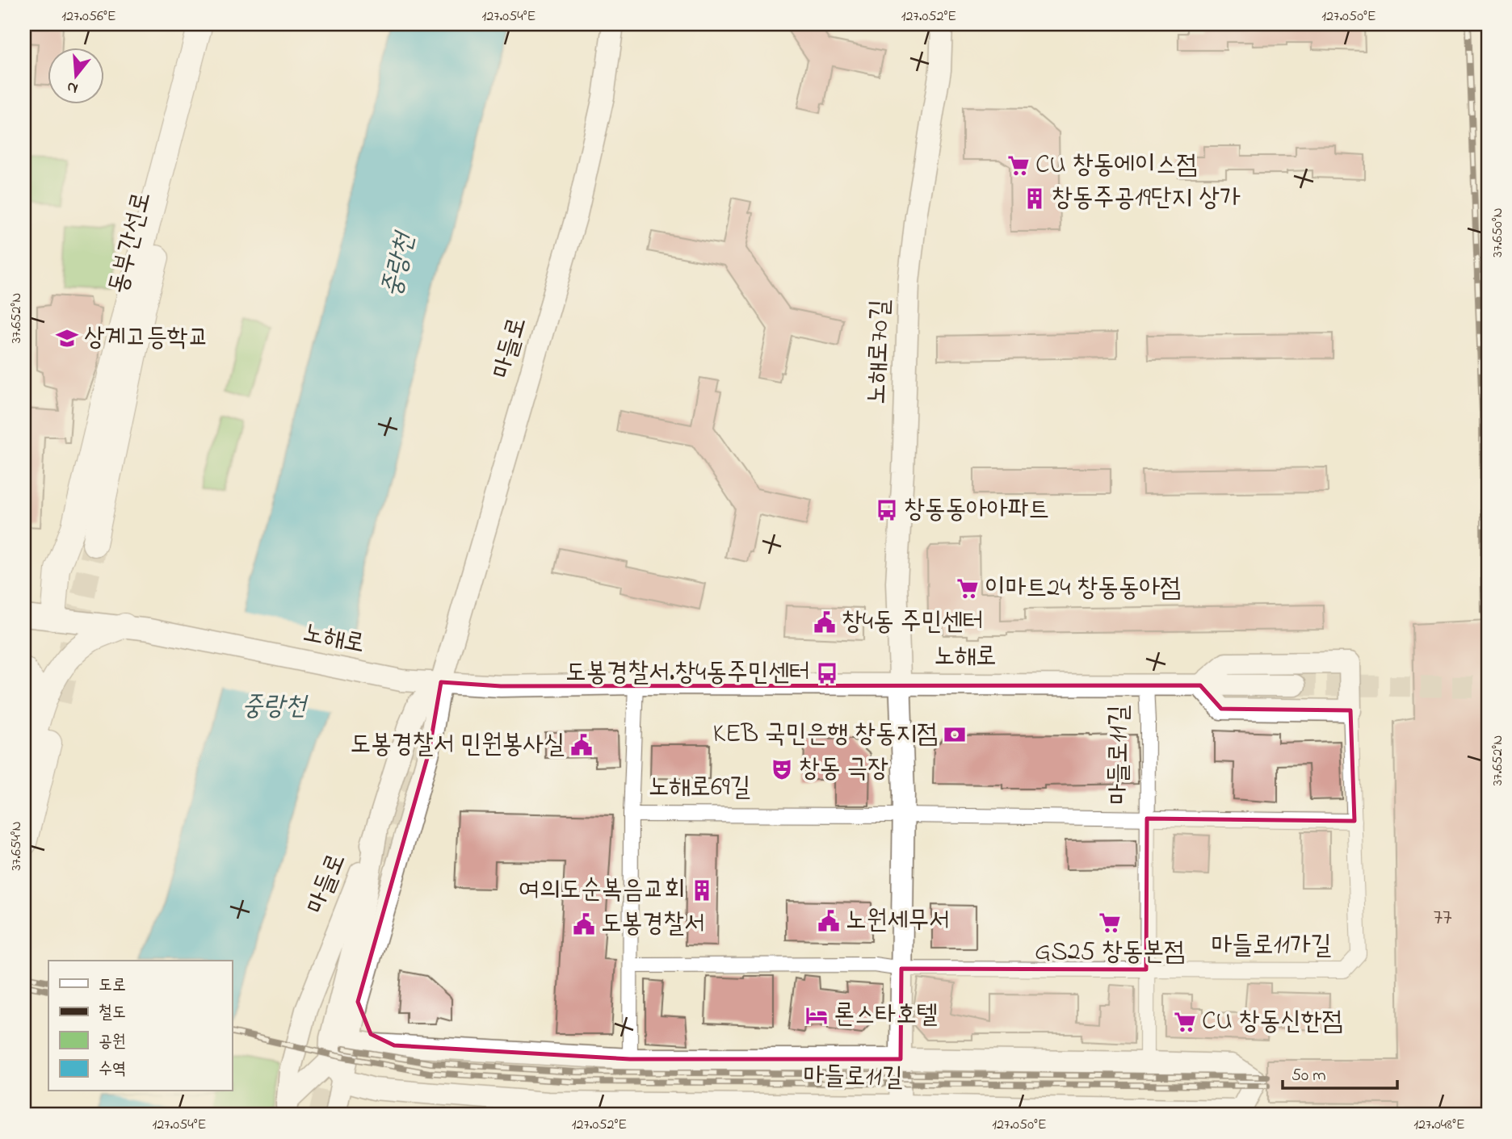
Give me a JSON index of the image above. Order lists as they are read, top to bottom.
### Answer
{
  "streets": {
    "highway": ["동부간선로"],
    "main road": [
      "마들로",
      "노해로70길",
      "노해로",
      "마들로11길"
    ],
    "street": ["노해로69길", "마들로11가길"]
  },
  "crossings": [
    ["마들로", "노해로"],
    ["마들로", "마들로11길"],
    ["노해로70길", "노해로"],
    ["노해로", "마들로11길"],
    ["마들로11길", "노해로69길"],
    ["마들로11길", "마들로11가길"]
  ],
  "water": ["중랑천"],
  "places": {
    "supermarket": [
      "CU 창동에이스점",
      "이마트24 창동동아점",
      "GS25 창동본점",
      "CU 창동신한점"
    ],
    "building": ["창동주공19단지 상가", "여의도순복음교회"],
    "school or university": ["상계고등학교"],
    "bus stop": ["창동동아아파트", "도봉경찰서.창4동주민센터"],
    "public building": [
      "창4동 주민센터",
      "도봉경찰서 민원봉사실",
      "노원세무서",
      "도봉경찰서"
    ],
    "bank": ["KEB 국민은행 창동지점"],
    "theatre": ["창동 극장"],
    "hotel": ["론스타호텔"]
  },
  "house_numbers": ["77"],
  "legend": [
    "도로",
    "철도",
    "공원",
    "수역"
  ],
  "scale_bar": "50 m",
  "north": "bottom",
  "coordinates": [
    "127.056°E",
    "127.054°E",
    "127.052°E",
    "127.050°E",
    "37.650°N",
    "37.652°N",
    "37.654°N",
    "127.048°E"
  ]
}
